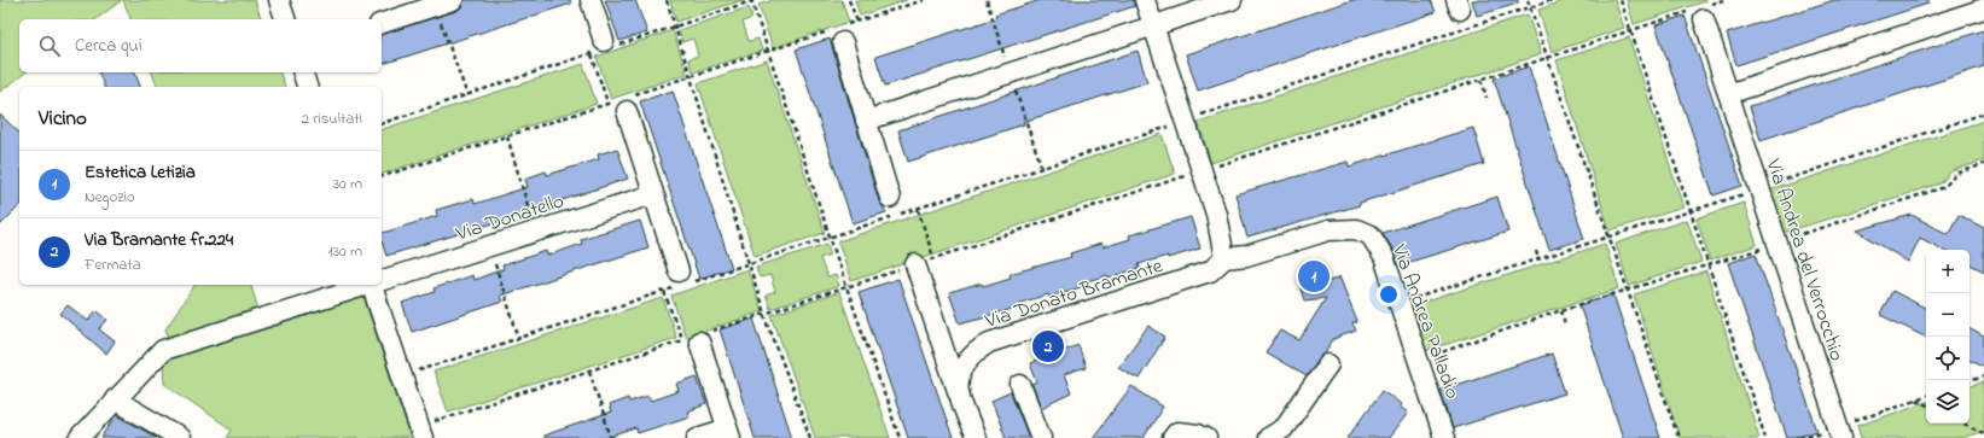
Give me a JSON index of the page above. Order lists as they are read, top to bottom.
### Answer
{
  "streets": {
    "street": [
      "Via Donatello",
      "Via Andrea del Verrocchio",
      "Via Donato Bramante",
      "Via Andrea Palladio"
    ]
  },
  "crossings": [
    ["Via Donato Bramante", "Via Andrea Palladio"]
  ],
  "page": {
    "search": "Cerca qui",
    "heading": ["Vicino", "2 risultati"],
    "list": [
      {
        "mark": "1",
        "name": "Estetica Letizia",
        "note": "Negozio",
        "value": "30 m"
      },
      {
        "mark": "2",
        "name": "Via Bramante fr.224",
        "note": "Fermata",
        "value": "130 m"
      }
    ],
    "map_buttons": ["+", "−"],
    "pins": ["1", "2"]
  }
}
